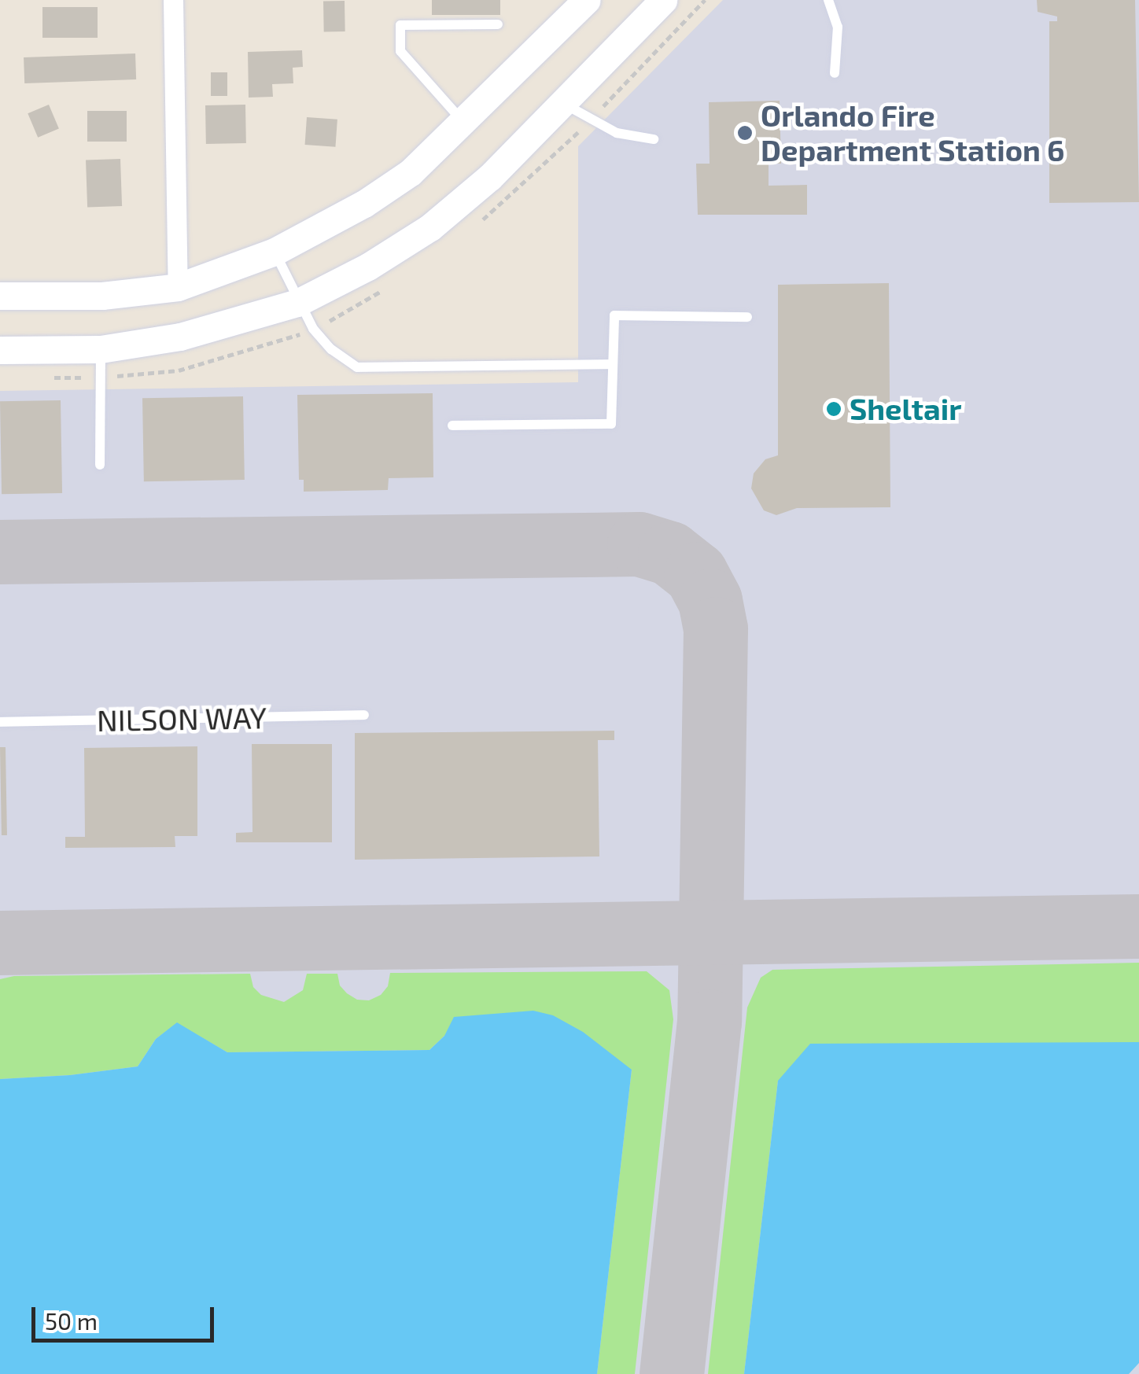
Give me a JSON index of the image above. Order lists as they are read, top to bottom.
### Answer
{
  "streets": {
    "lane": ["NILSON WAY"]
  },
  "places": ["Orlando Fire Department Station 6", "Sheltair"],
  "scale_bar": "50 m"
}
